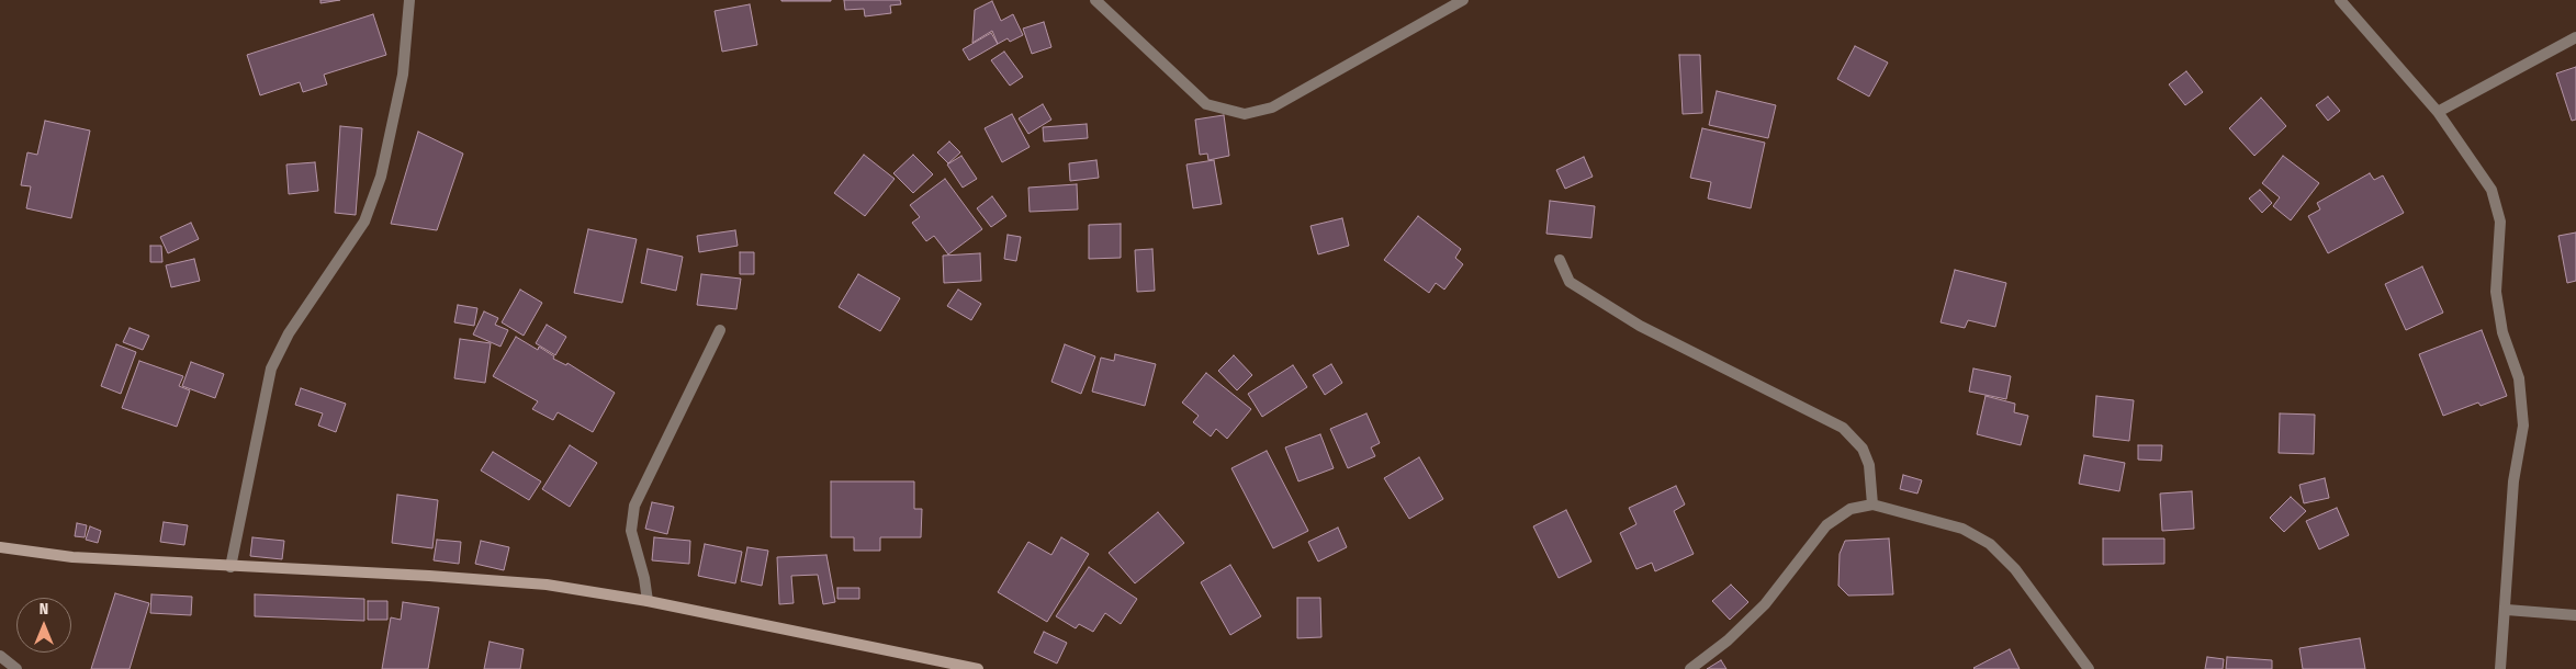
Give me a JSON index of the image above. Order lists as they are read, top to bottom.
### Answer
{
  "north": "top"
}
